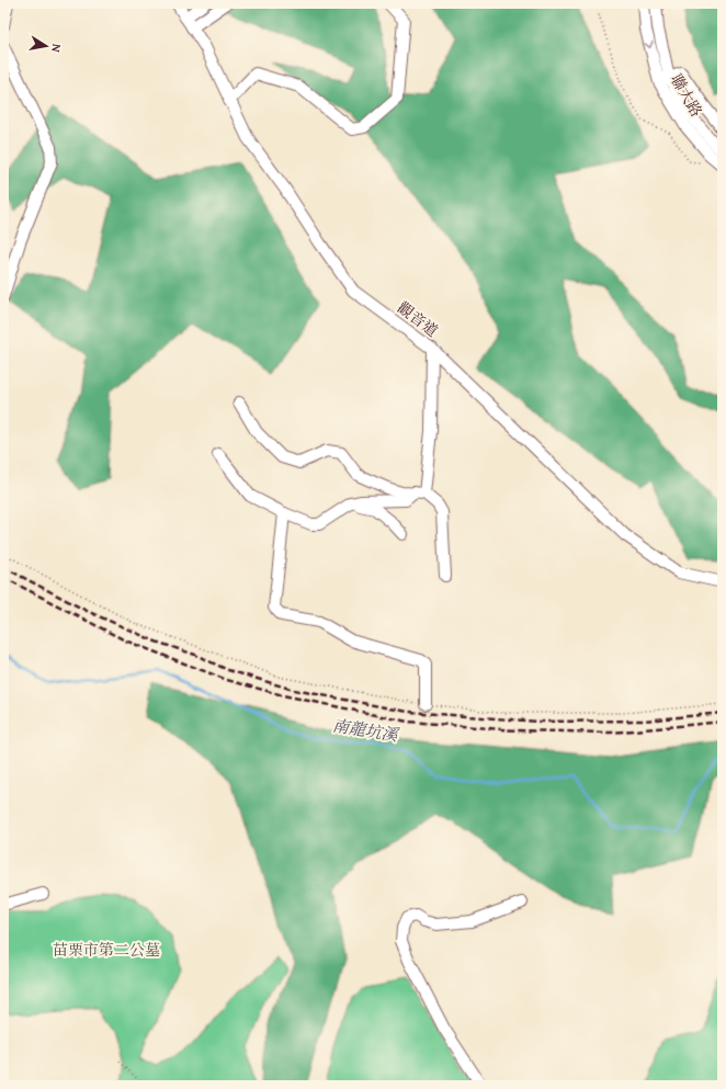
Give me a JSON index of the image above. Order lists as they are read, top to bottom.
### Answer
{
  "streets": {
    "street": ["聯大路", "觀音道"]
  },
  "water": ["南龍坑溪"],
  "parks": ["苗栗市第二公墓"],
  "north": "right"
}
